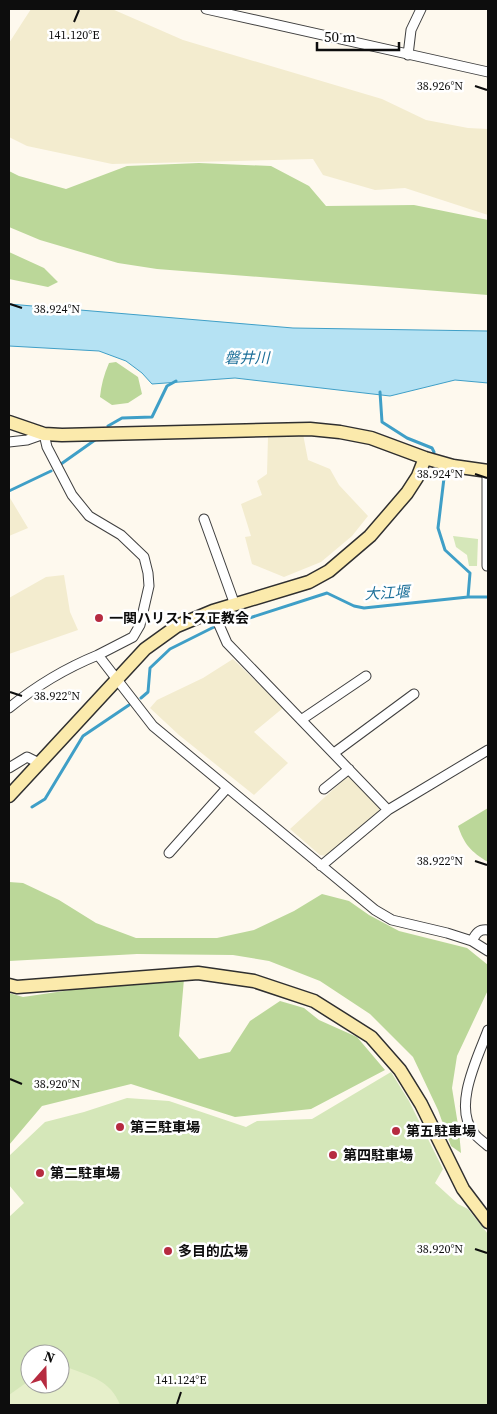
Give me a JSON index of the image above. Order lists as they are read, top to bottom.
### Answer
{
  "water": ["磐井川", "大江堰"],
  "places": [
    "一関ハリストス正教会",
    "第三駐車場",
    "第五駐車場",
    "第四駐車場",
    "第二駐車場",
    "多目的広場"
  ],
  "scale_bar": "50 m",
  "north": "top",
  "coordinates": [
    "141.120°E",
    "38.926°N",
    "38.924°N",
    "38.922°N",
    "38.920°N",
    "141.124°E"
  ]
}
